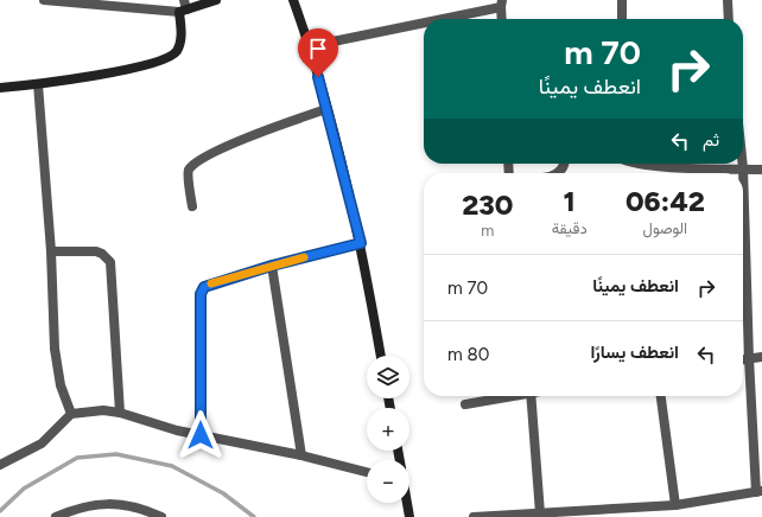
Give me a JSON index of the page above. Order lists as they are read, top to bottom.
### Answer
{
  "page": {
    "turn": ["70 m", "انعطف يمينًا"],
    "then": "ثم",
    "eta": [
      "06:42",
      "الوصول",
      "1",
      "دقيقة",
      "230",
      "m"
    ],
    "list": [
      {
        "name": "انعطف يمينًا",
        "value": "70 m"
      },
      {
        "name": "انعطف يسارًا",
        "value": "80 m"
      }
    ],
    "map_buttons": ["+", "−"]
  }
}
